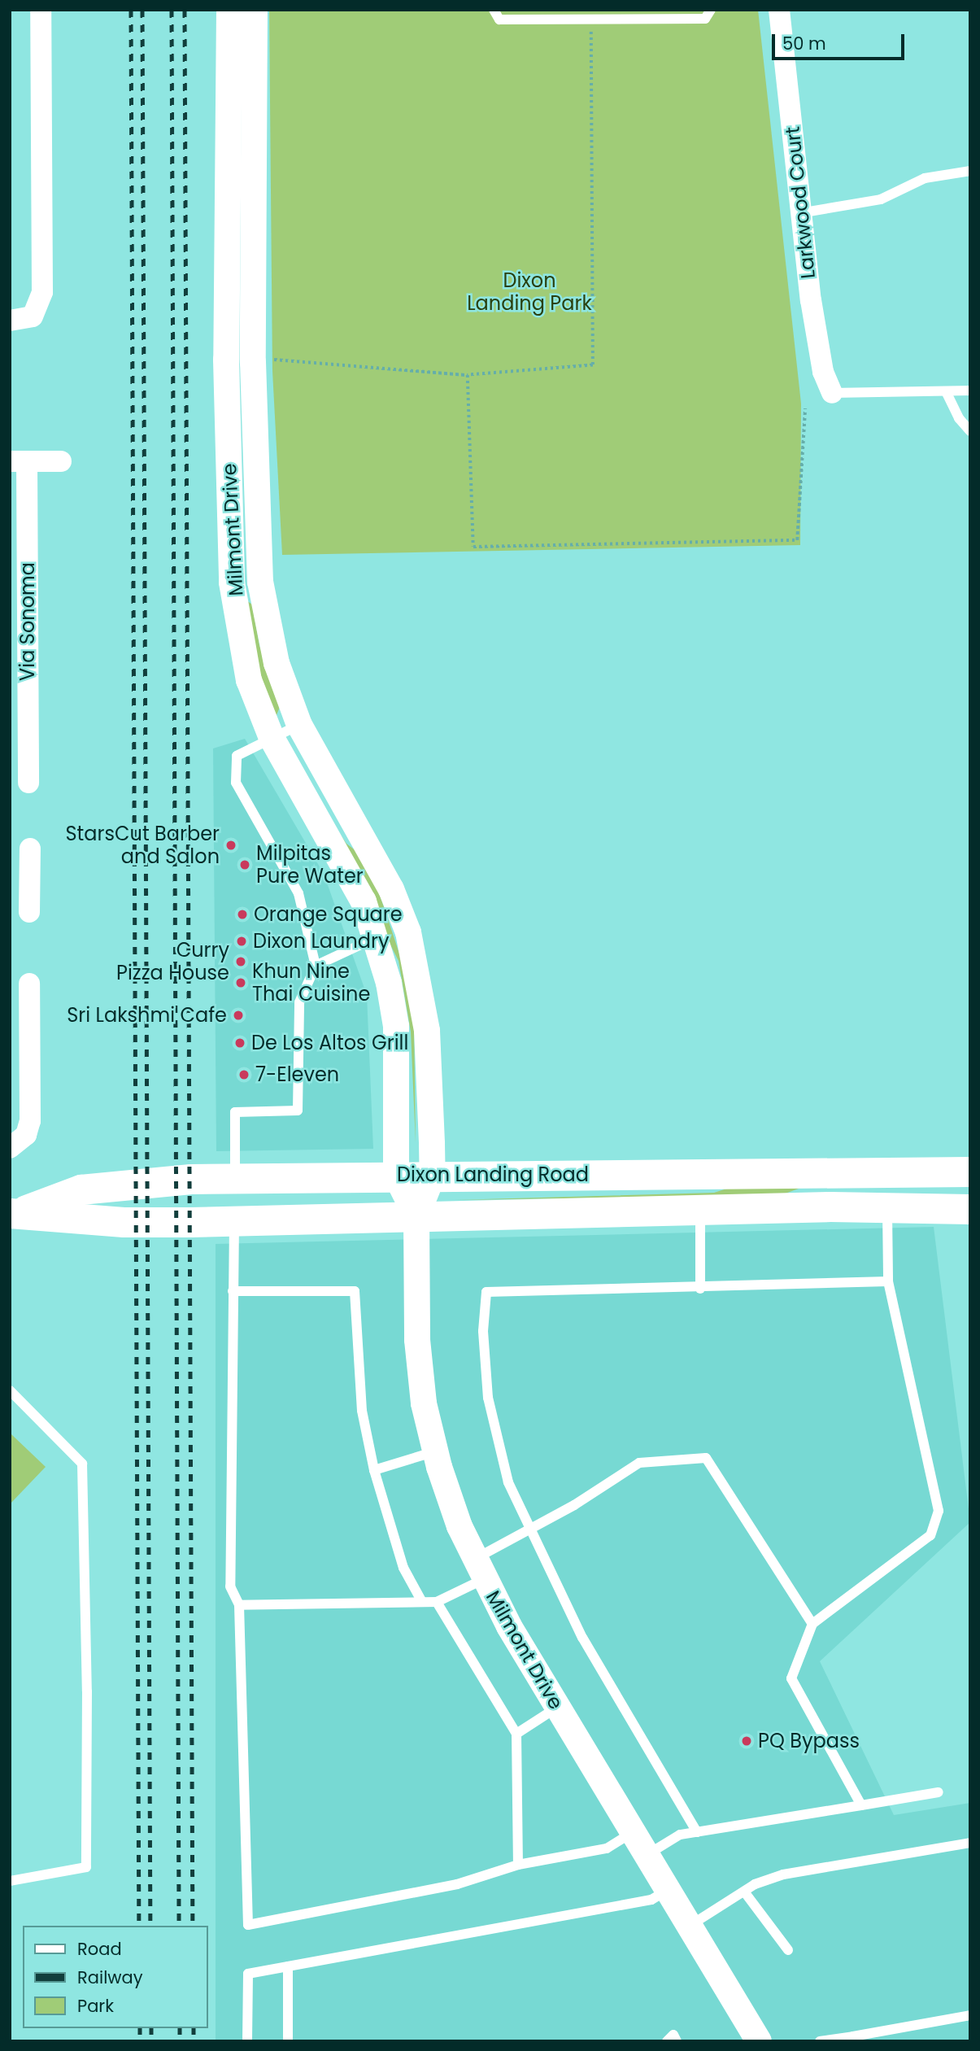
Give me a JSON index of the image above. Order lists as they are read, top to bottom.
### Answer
{
  "streets": {
    "main road": ["Dixon Landing Road"],
    "street": ["Larkwood Court", "Milmont Drive", "Via Sonoma"]
  },
  "crossings": [
    ["Milmont Drive", "Dixon Landing Road"]
  ],
  "parks": ["Dixon Landing Park"],
  "places": [
    "StarsCut Barber and Salon",
    "Milpitas Pure Water",
    "Orange Square",
    "Dixon Laundry",
    "Curry Pizza House",
    "Khun Nine Thai Cuisine",
    "Sri Lakshmi Cafe",
    "De Los Altos Grill",
    "7-Eleven",
    "PQ Bypass"
  ],
  "legend": ["Road", "Railway", "Park"],
  "scale_bar": "50 m"
}
